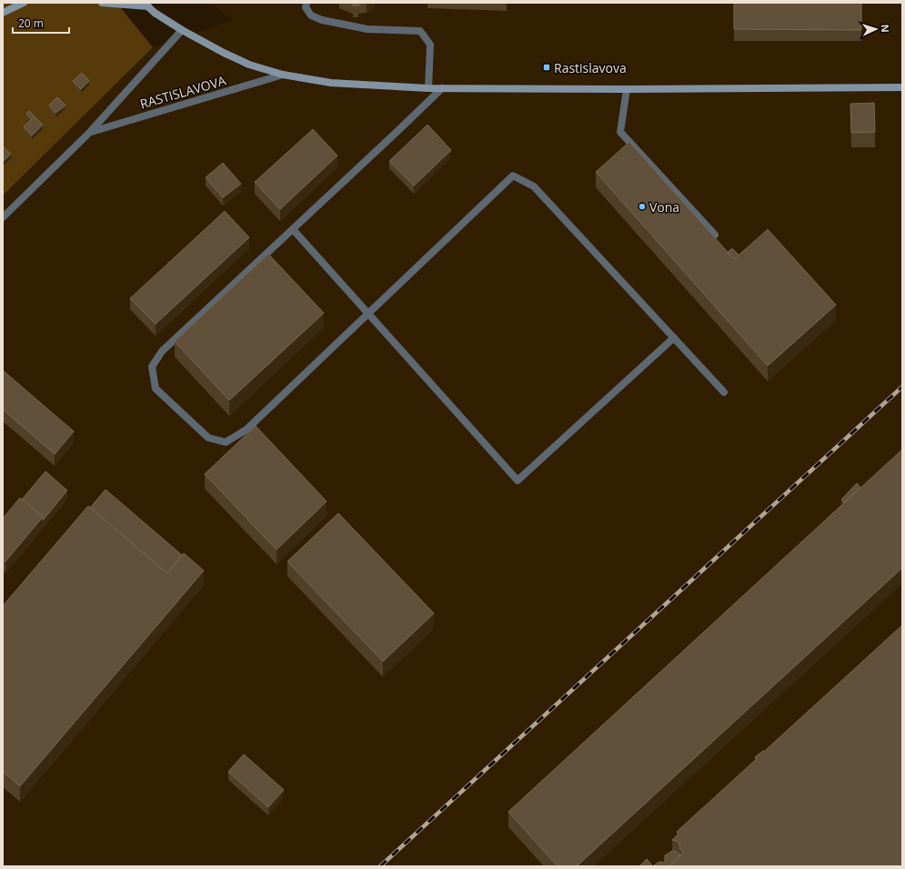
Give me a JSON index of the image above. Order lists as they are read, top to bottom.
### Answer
{
  "streets": {
    "street": ["RASTISLAVOVA"]
  },
  "places": {
    "transit": ["Rastislavova"],
    "other": ["Vona"]
  },
  "scale_bar": "20 m",
  "north": "right"
}
